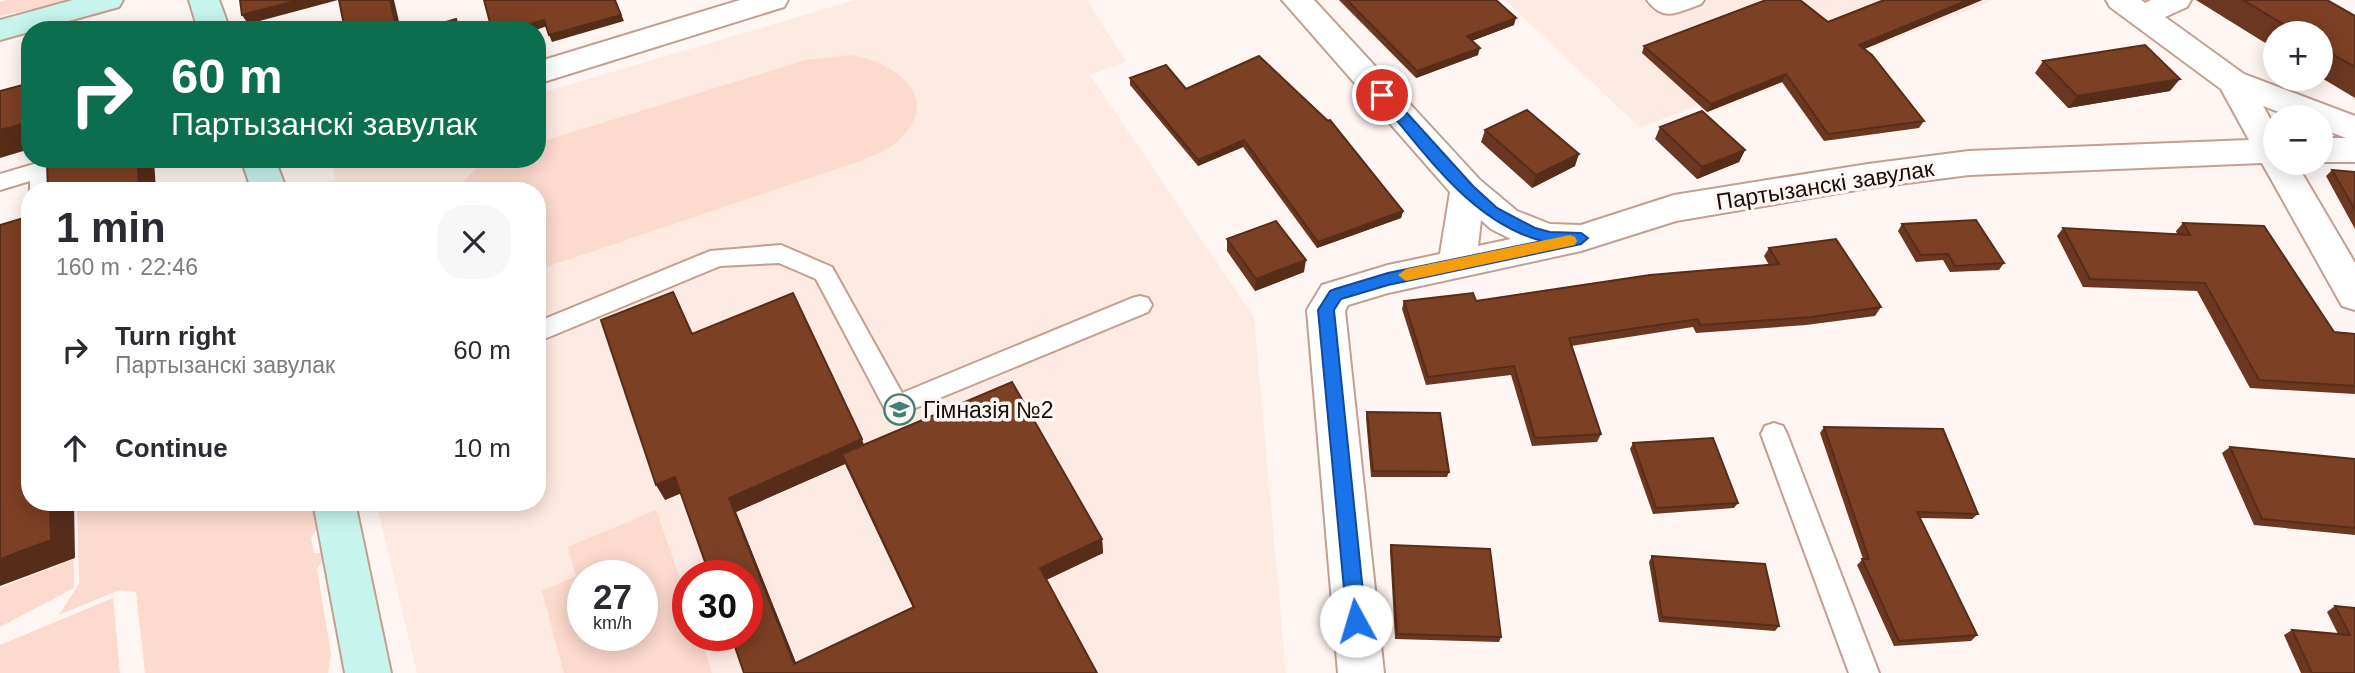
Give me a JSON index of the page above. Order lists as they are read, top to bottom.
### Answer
{
  "streets": {
    "street": ["Партызанскі завулак"]
  },
  "places": {
    "school or university": ["Гімназія №2"]
  },
  "page": {
    "map_buttons": ["+", "−"],
    "turn": ["60 m", "Партызанскі завулак"],
    "heading": ["1 min", "160 m · 22:46"],
    "list": [
      {
        "name": "Turn right",
        "note": "Партызанскі завулак",
        "value": "60 m"
      },
      {
        "name": "Continue",
        "value": "10 m"
      }
    ],
    "speed": "27 km/h",
    "limit": "30"
  }
}
